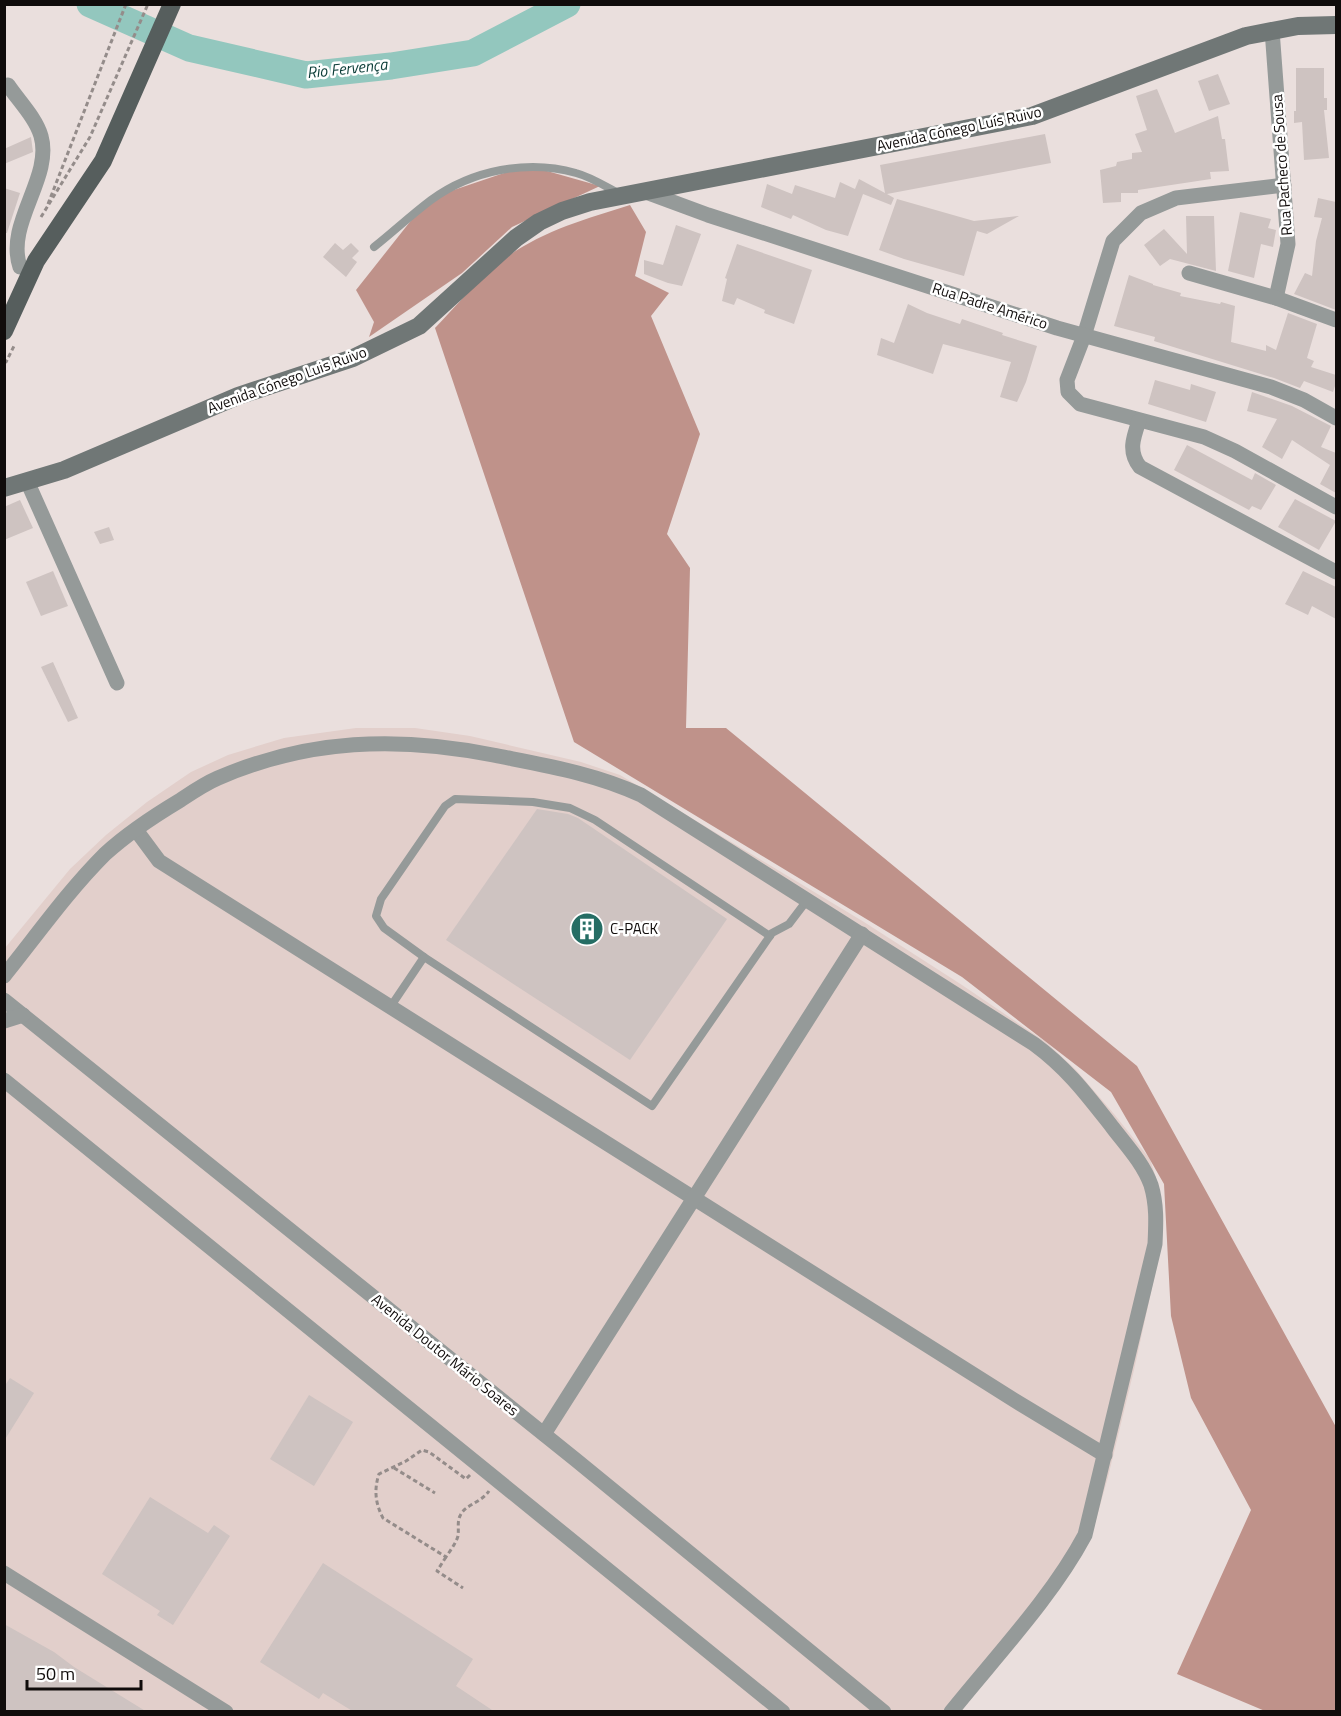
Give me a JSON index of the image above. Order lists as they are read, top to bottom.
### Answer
{
  "streets": {
    "street": [
      "Avenida Cónego Luís Ruivo",
      "Rua Pacheco de Sousa",
      "Rua Padre Américo",
      "Avenida Cónego Luis Ruivo",
      "Avenida Doutor Mário Soares"
    ]
  },
  "crossings": [
    ["Avenida Cónego Luís Ruivo", "Rua Pacheco de Sousa"],
    ["Avenida Cónego Luís Ruivo", "Rua Padre Américo"],
    ["Avenida Cónego Luís Ruivo", "Avenida Cónego Luis Ruivo"],
    ["Rua Padre Américo", "Avenida Cónego Luis Ruivo"]
  ],
  "water": ["Rio Fervença"],
  "places": {
    "building": ["C-PACK"]
  },
  "scale_bar": "50 m"
}
